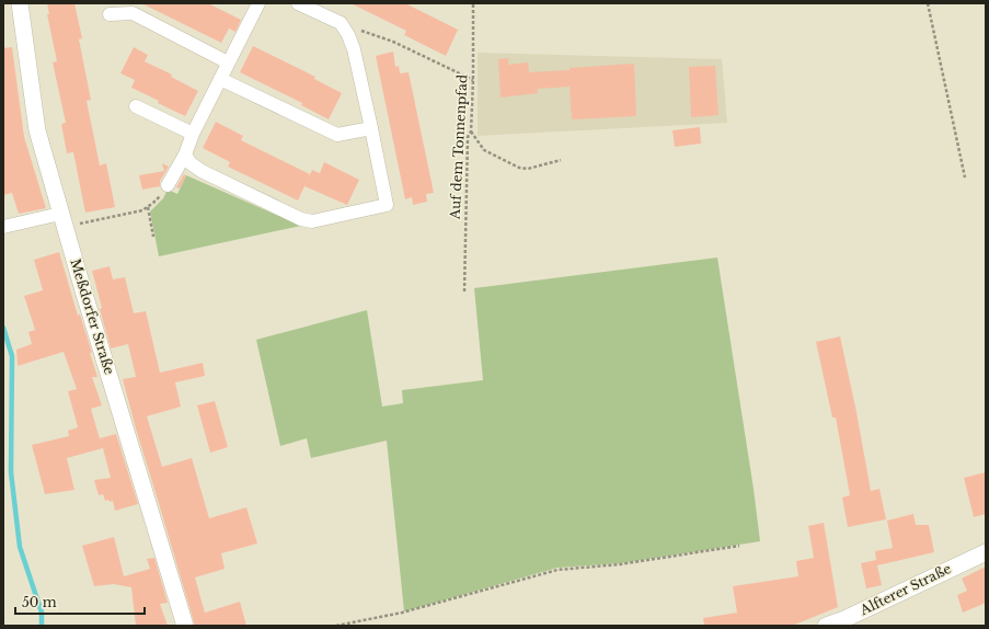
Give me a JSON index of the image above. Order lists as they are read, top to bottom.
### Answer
{
  "streets": {
    "street": ["Meßdorfer Straße", "Alfterer Straße"],
    "path": ["Auf dem Tonnenpfad"]
  },
  "scale_bar": "50 m"
}
